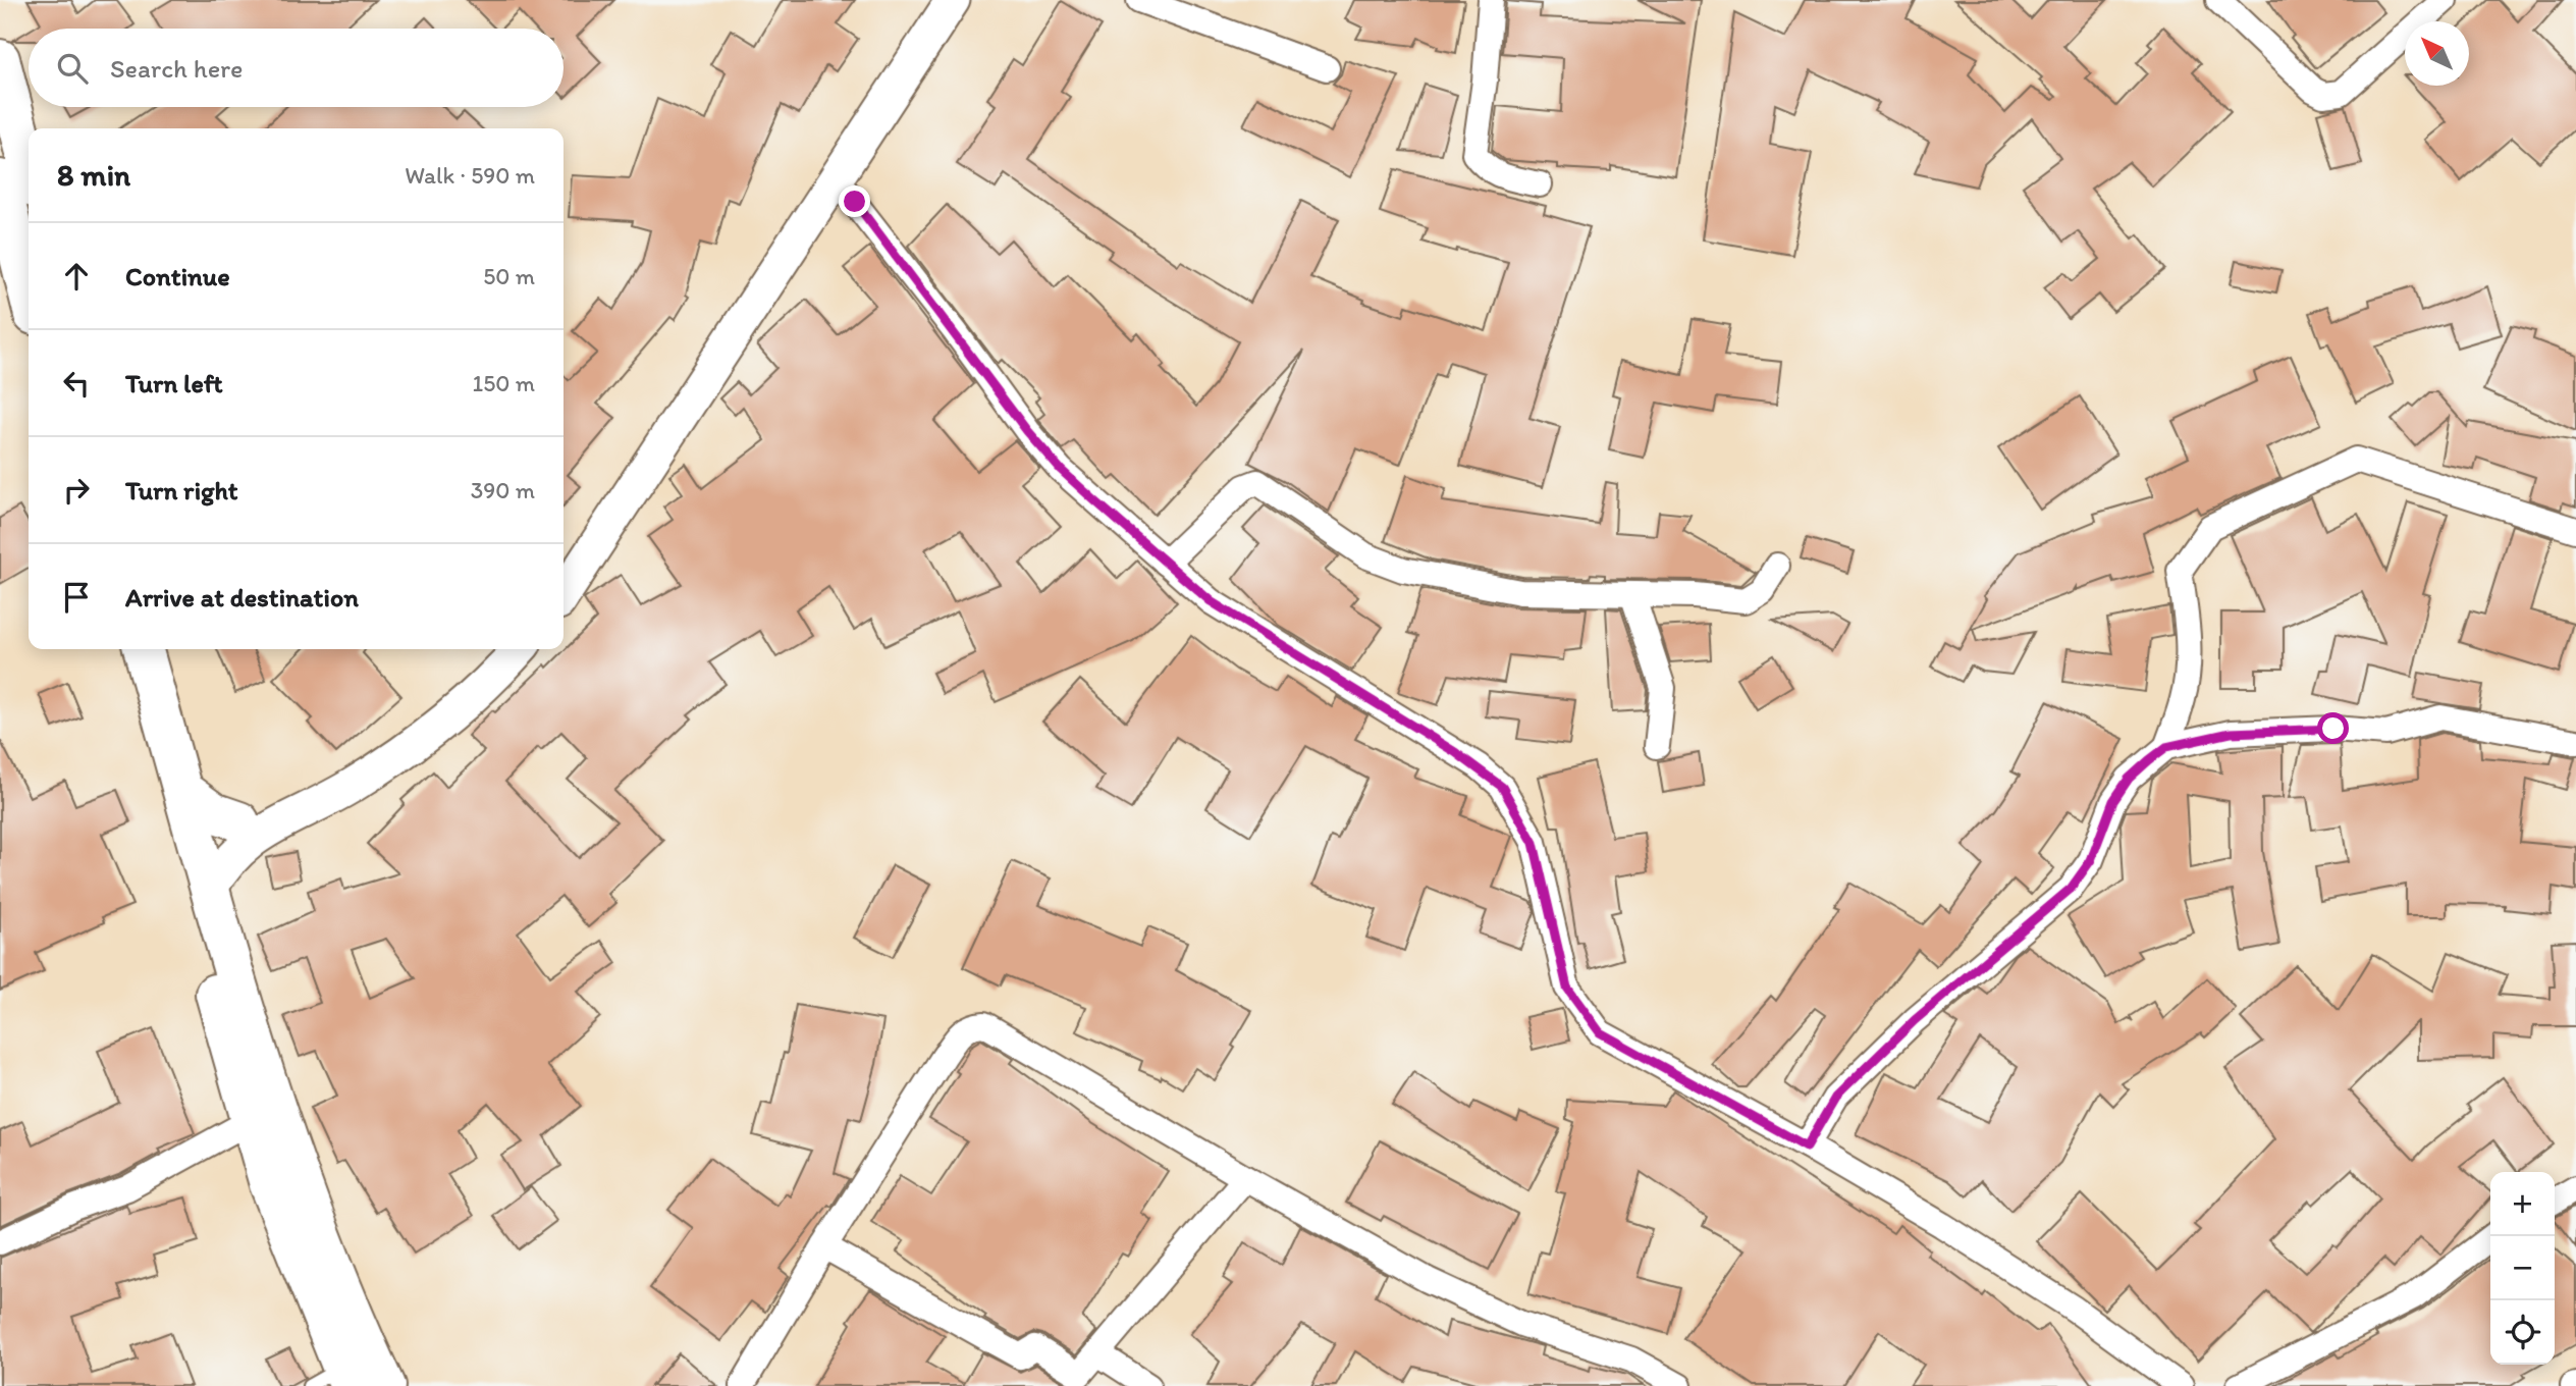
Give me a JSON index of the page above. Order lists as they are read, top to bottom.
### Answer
{
  "north": "top left",
  "page": {
    "search": "Search here",
    "heading": ["8 min", "Walk · 590 m"],
    "list": [
      ["Continue", "50 m"],
      ["Turn left", "150 m"],
      ["Turn right", "390 m"],
      "Arrive at destination"
    ],
    "map_buttons": ["+", "−"]
  }
}
